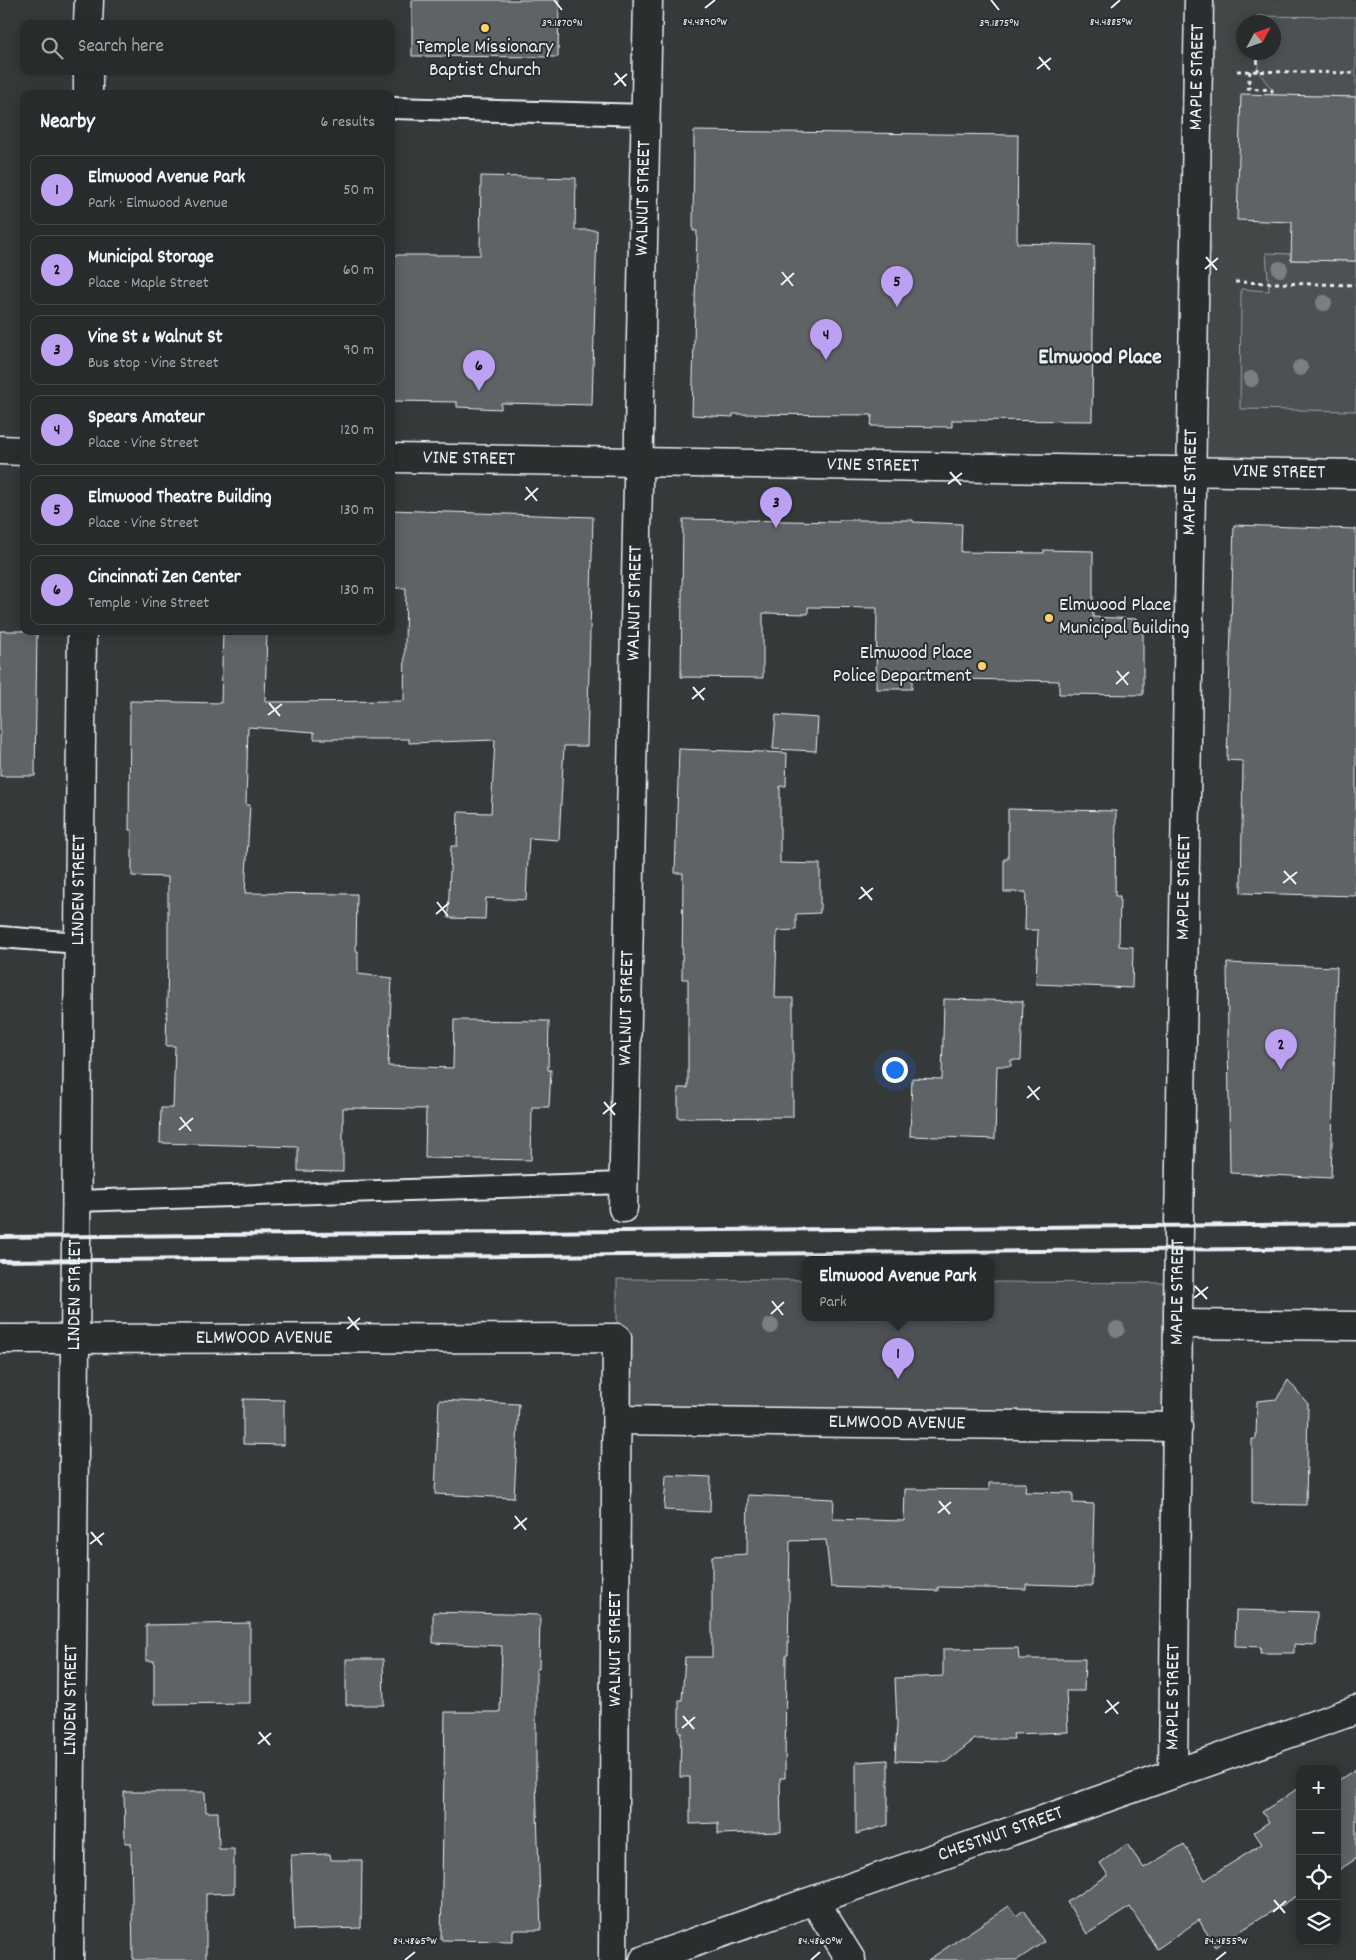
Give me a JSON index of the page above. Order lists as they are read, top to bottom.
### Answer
{
  "streets": {
    "street": [
      "MAPLE STREET",
      "WALNUT STREET",
      "VINE STREET",
      "LINDEN STREET",
      "ELMWOOD AVENUE",
      "CHESTNUT STREET"
    ]
  },
  "crossings": [
    ["MAPLE STREET", "VINE STREET"],
    ["MAPLE STREET", "ELMWOOD AVENUE"],
    ["MAPLE STREET", "CHESTNUT STREET"],
    ["WALNUT STREET", "VINE STREET"],
    ["WALNUT STREET", "ELMWOOD AVENUE"],
    ["LINDEN STREET", "ELMWOOD AVENUE"]
  ],
  "districts": ["Elmwood Place"],
  "places": ["Temple Missionary Baptist Church", "Elmwood Place Municipal Building", "Elmwood Place Police Department"],
  "north": "top right",
  "page": {
    "search": "Search here",
    "heading": ["Nearby", "6 results"],
    "list": [
      {
        "mark": "1",
        "name": "Elmwood Avenue Park",
        "note": "Park · Elmwood Avenue",
        "value": "50 m"
      },
      {
        "mark": "2",
        "name": "Municipal Storage",
        "note": "Place · Maple Street",
        "value": "60 m"
      },
      {
        "mark": "3",
        "name": "Vine St & Walnut St",
        "note": "Bus stop · Vine Street",
        "value": "90 m"
      },
      {
        "mark": "4",
        "name": "Spears Amateur",
        "note": "Place · Vine Street",
        "value": "120 m"
      },
      {
        "mark": "5",
        "name": "Elmwood Theatre Building",
        "note": "Place · Vine Street",
        "value": "130 m"
      },
      {
        "mark": "6",
        "name": "Cincinnati Zen Center",
        "note": "Temple · Vine Street",
        "value": "130 m"
      }
    ],
    "pins": [
      "5",
      "4",
      "6",
      "3",
      "2",
      "1"
    ],
    "popup": ["Elmwood Avenue Park", "Park"],
    "map_buttons": ["+", "−"]
  },
  "coordinates": [
    "84.4890°W",
    "84.4885°W",
    "39.1870°N",
    "39.1875°N",
    "84.4865°W",
    "84.4860°W",
    "84.4855°W"
  ]
}
